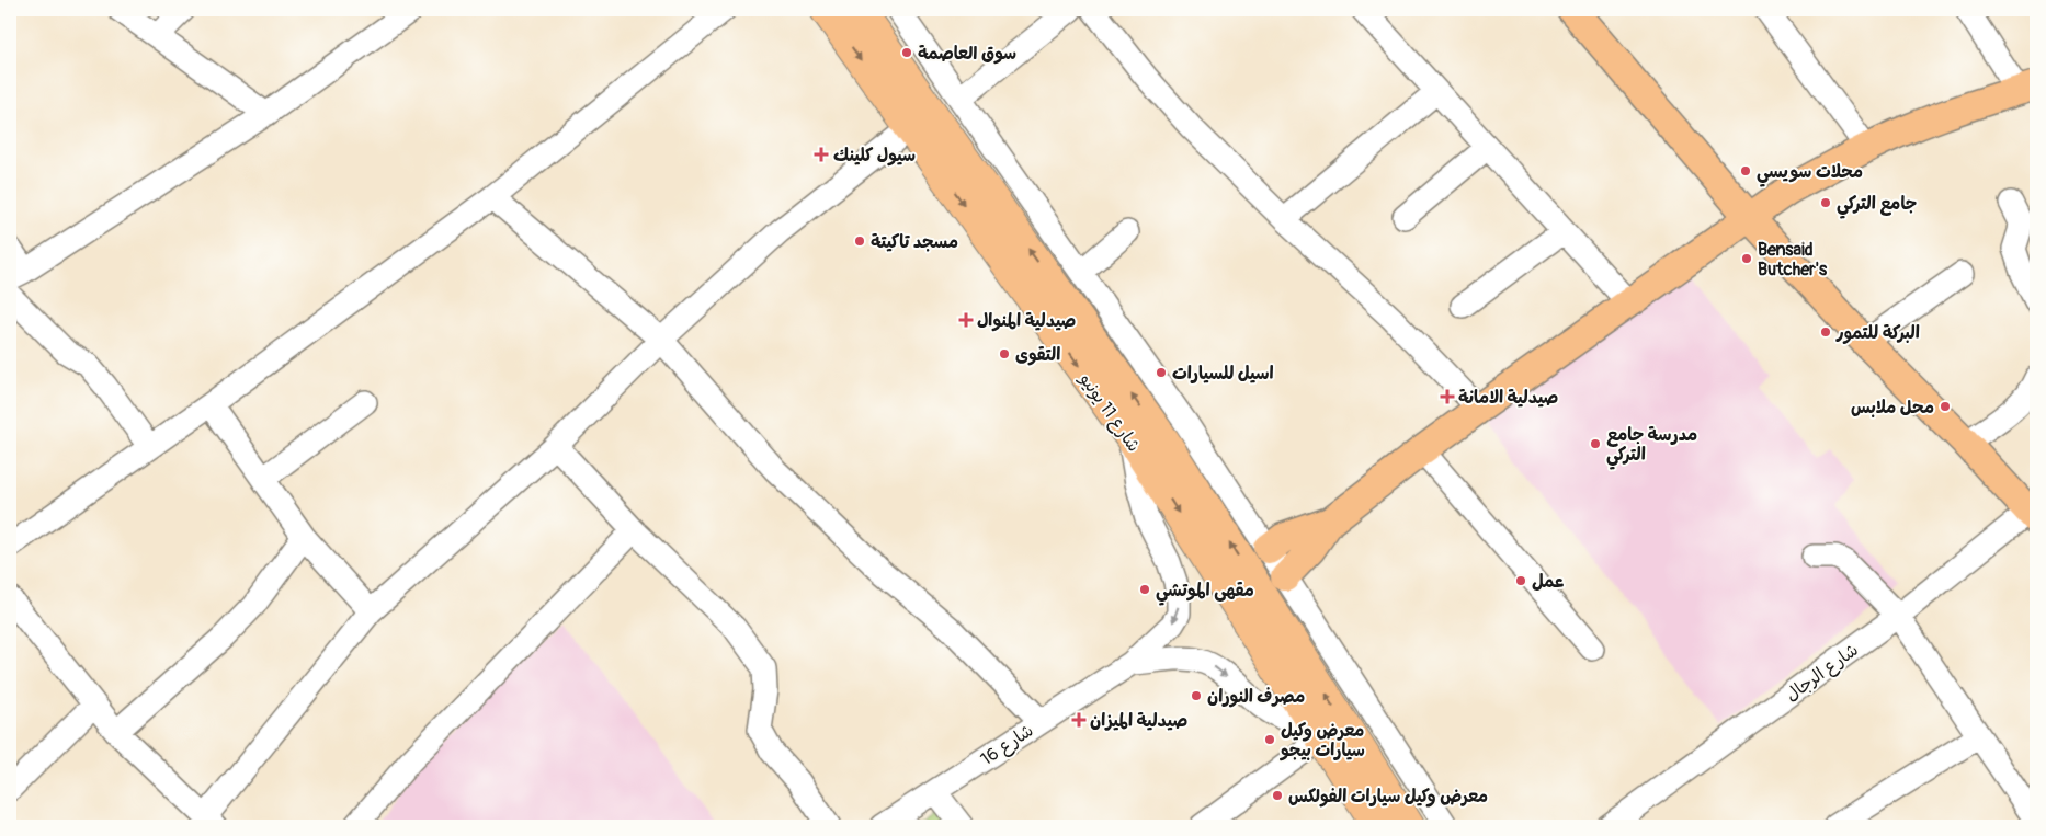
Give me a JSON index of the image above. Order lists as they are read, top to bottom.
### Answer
{
  "streets": {
    "highway": ["شارع 11 يونيو"],
    "street": ["شارع الرجال", "شارع 16"]
  },
  "crossings": [
    ["شارع 11 يونيو", "شارع 16"]
  ],
  "one_way": ["شارع 16"],
  "places": {
    "other": [
      "سوق العاصمة",
      "محلات سويسي",
      "جامع التركي",
      "مسجد تاكيتة",
      "Bensaid Butcher's",
      "البركة للتمور",
      "التقوى",
      "اسيل للسيارات",
      "محل ملابس",
      "مدرسة جامع التركي",
      "عمل",
      "مقهى الموتشي",
      "مصرف النوران",
      "معرض وكيل سيارات بيجو",
      "معرض وكيل سيارات الفولكس"
    ],
    "health": [
      "سيول كلينك",
      "صيدلية المنوال",
      "صيدلية الامانة",
      "صيدلية الميزان"
    ]
  }
}
